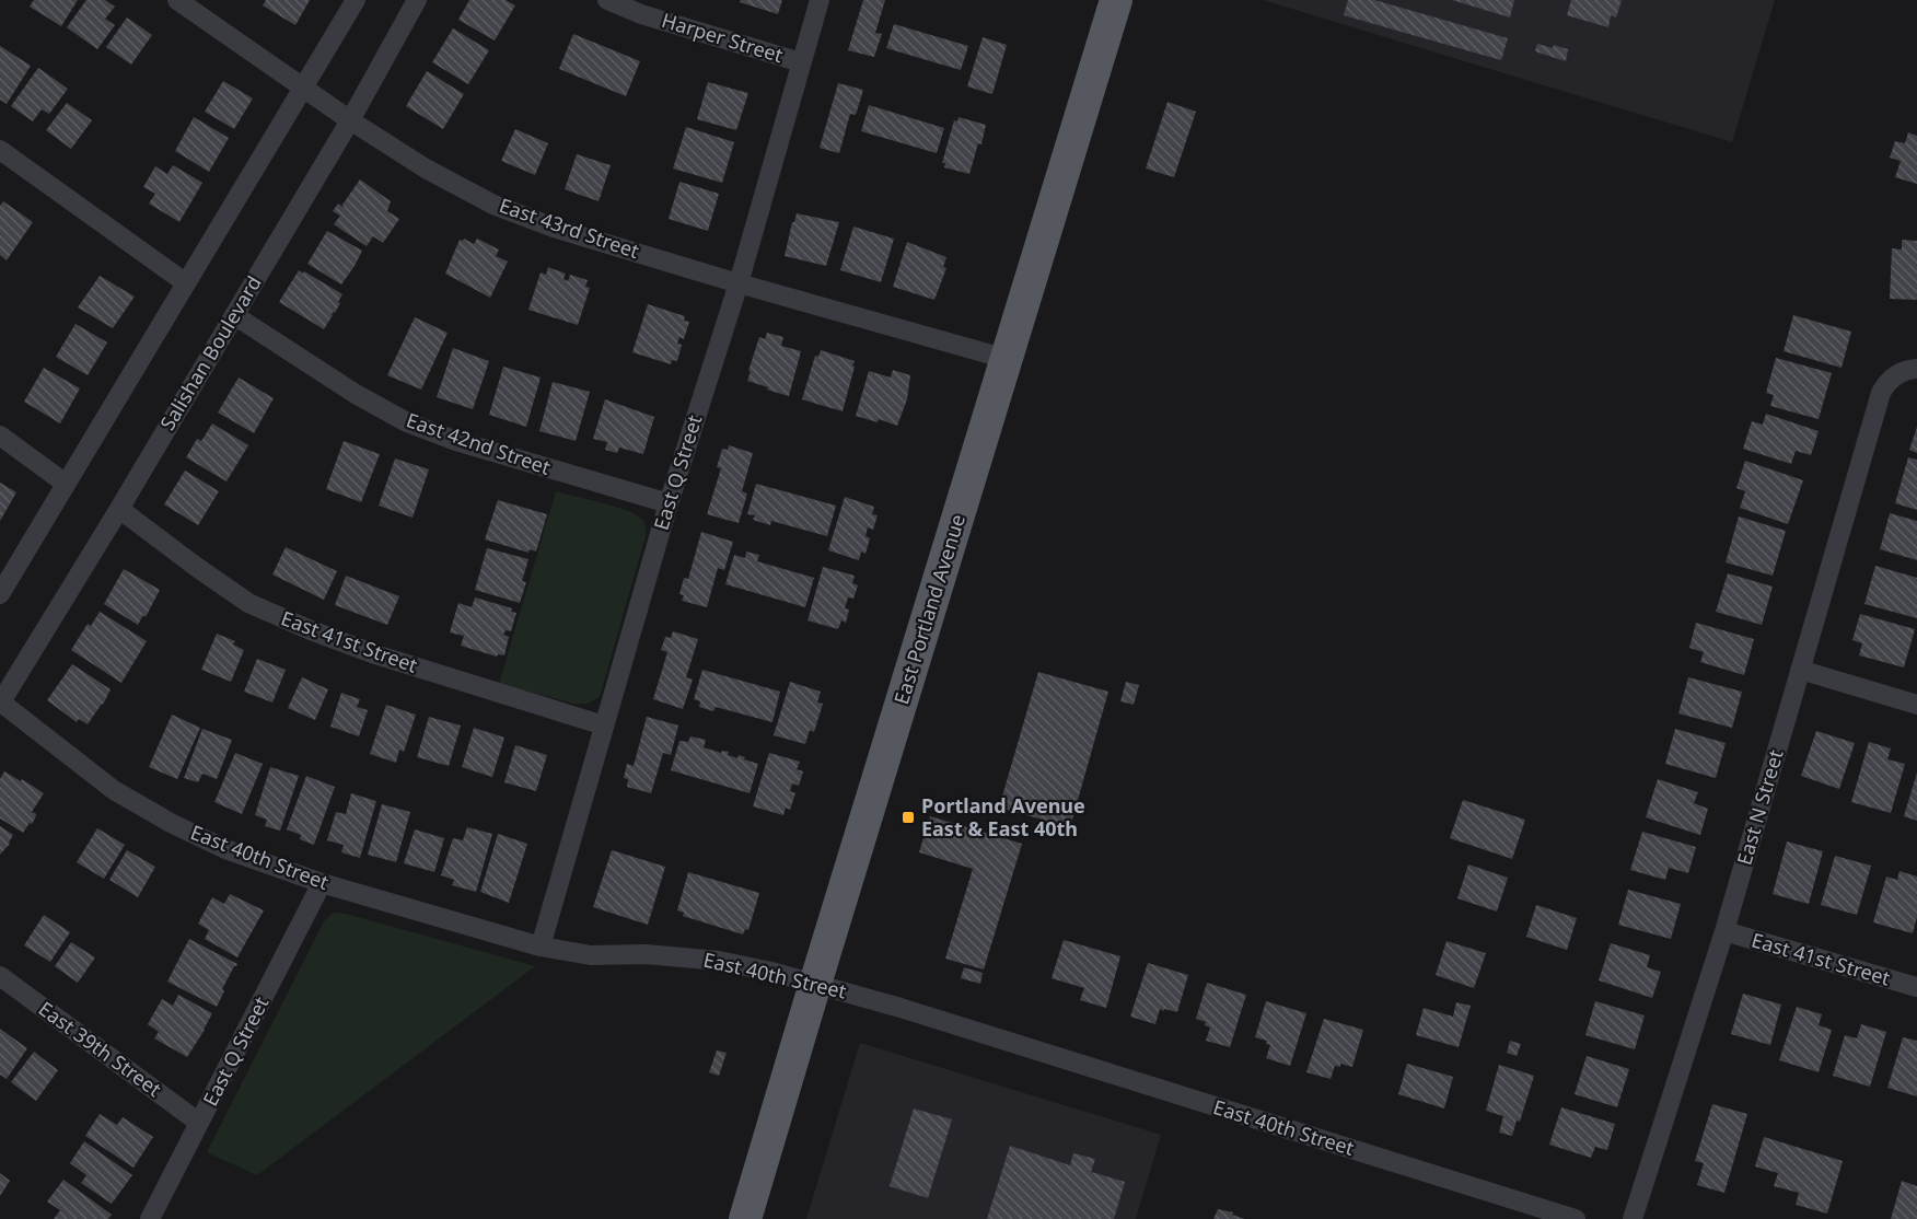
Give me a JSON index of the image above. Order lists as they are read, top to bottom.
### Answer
{
  "streets": {
    "main road": ["East Portland Avenue"],
    "street": [
      "Harper Street",
      "East 43rd Street",
      "Salishan Boulevard",
      "East 42nd Street",
      "East Q Street",
      "East 41st Street",
      "East N Street",
      "East 40th Street",
      "East 39th Street"
    ]
  },
  "crossings": [
    ["Harper Street", "East Q Street"],
    ["East 43rd Street", "Salishan Boulevard"],
    ["East 43rd Street", "East Q Street"],
    ["East 43rd Street", "East Portland Avenue"],
    ["Salishan Boulevard", "East 42nd Street"],
    ["Salishan Boulevard", "East 41st Street"],
    ["Salishan Boulevard", "East 40th Street"],
    ["East 42nd Street", "East Q Street"],
    ["East Q Street", "East 41st Street"],
    ["East Q Street", "East 40th Street"],
    ["East Q Street", "East 39th Street"],
    ["East Portland Avenue", "East 40th Street"],
    ["East 41st Street", "East N Street"]
  ],
  "places": {
    "transit": ["Portland Avenue East & East 40th"]
  }
}
